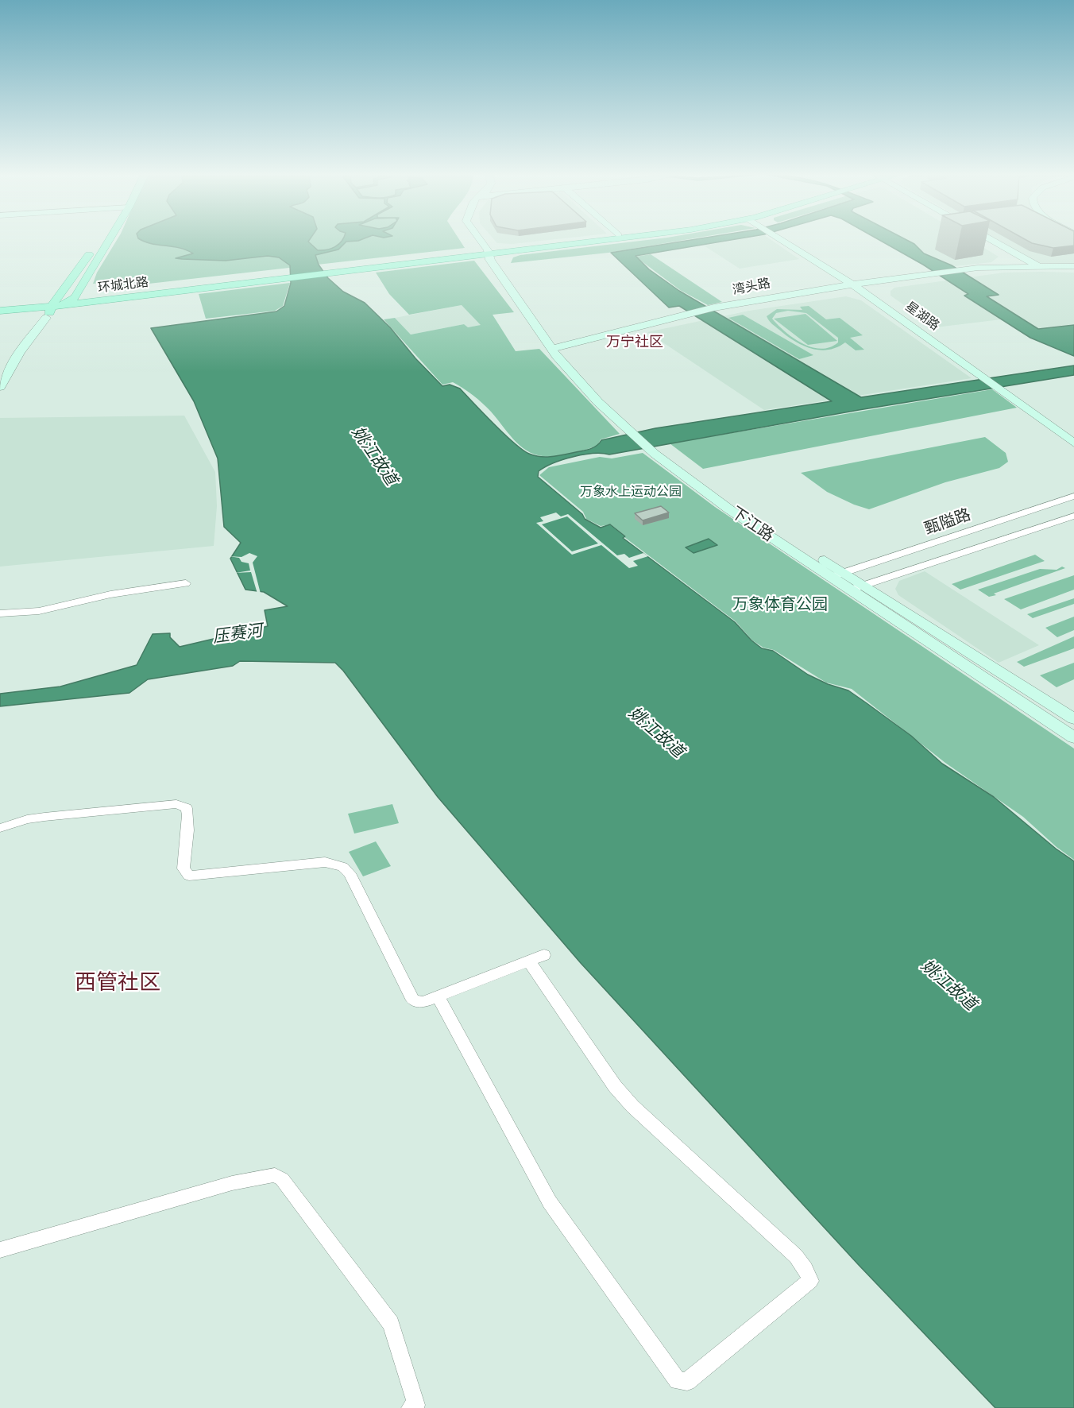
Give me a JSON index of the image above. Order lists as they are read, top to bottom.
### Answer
{
  "streets": {
    "main road": [
      "环城北路",
      "湾头路",
      "星湖路",
      "下江路"
    ],
    "street": ["甄隘路"]
  },
  "crossings": [
    ["环城北路", "下江路"],
    ["湾头路", "星湖路"],
    ["湾头路", "下江路"],
    ["甄隘路", "下江路"]
  ],
  "districts": ["万宁社区", "西管社区"],
  "water": ["姚江故道", "压赛河"],
  "parks": ["万象水上运动公园", "万象体育公园"]
}
